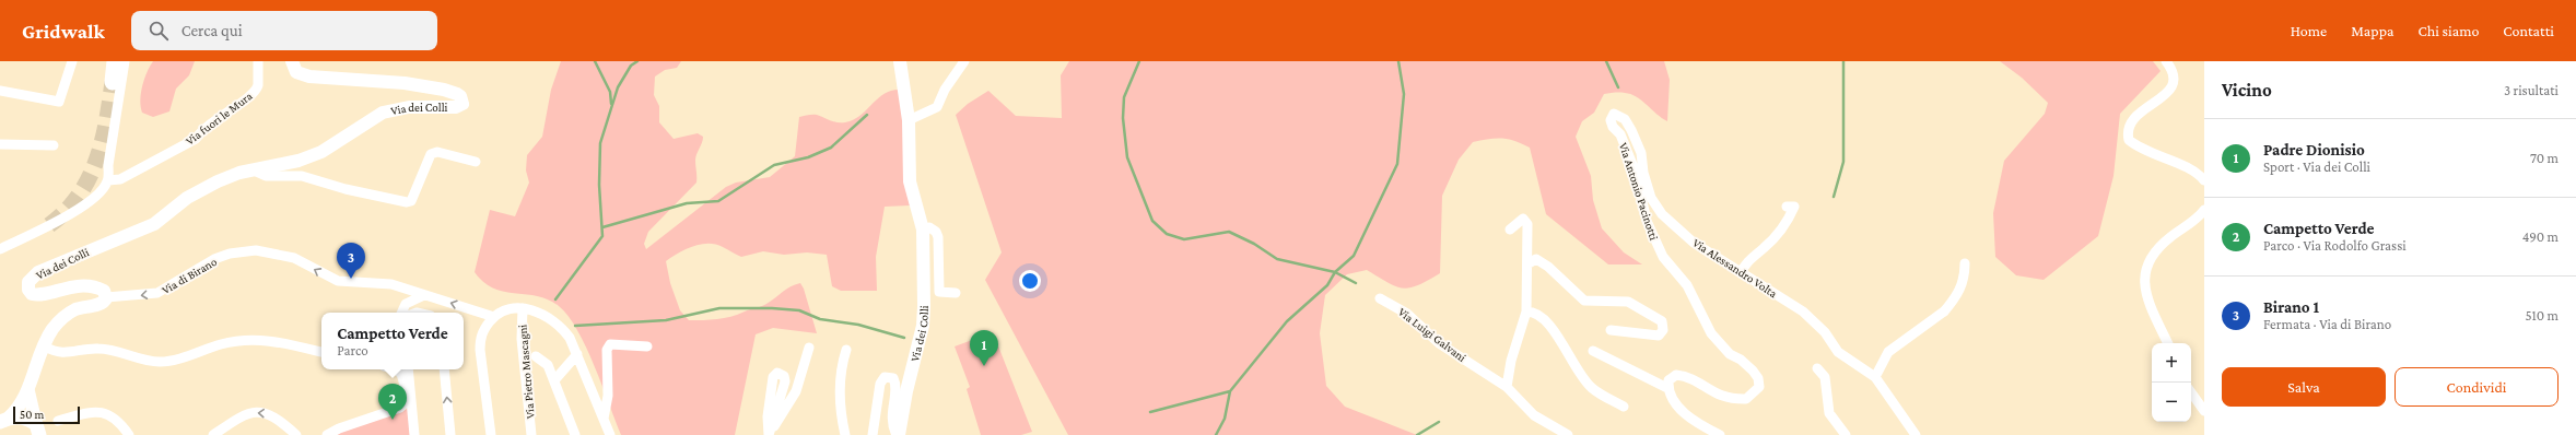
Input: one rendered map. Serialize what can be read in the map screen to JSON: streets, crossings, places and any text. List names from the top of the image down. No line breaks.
{"streets":{"street":["Via dei Colli","Via fuori le Mura","Via Antonio Pacinotti","Via Alessandro Volta","Via di Birano","Via Luigi Galvani","Via Pietro Mascagni"]},"crossings":[["Via dei Colli","Via di Birano"],["Via Antonio Pacinotti","Via Alessandro Volta"]],"scale_bar":"50 m","page":{"header":"Gridwalk","search":"Cerca qui","nav":["Home","Mappa","Chi siamo","Contatti"],"heading":["Vicino","3 risultati"],"list":[{"mark":"1","name":"Padre Dionisio","note":"Sport · Via dei Colli","value":"70 m"},{"mark":"2","name":"Campetto Verde","note":"Parco · Via Rodolfo Grassi","value":"490 m"},{"mark":"3","name":"Birano 1","note":"Fermata · Via di Birano","value":"510 m"}],"pins":["3","1","2"],"popup":["Campetto Verde","Parco"],"map_buttons":["+","−"],"buttons":["Salva","Condividi"],"scale":"50 m"}}
